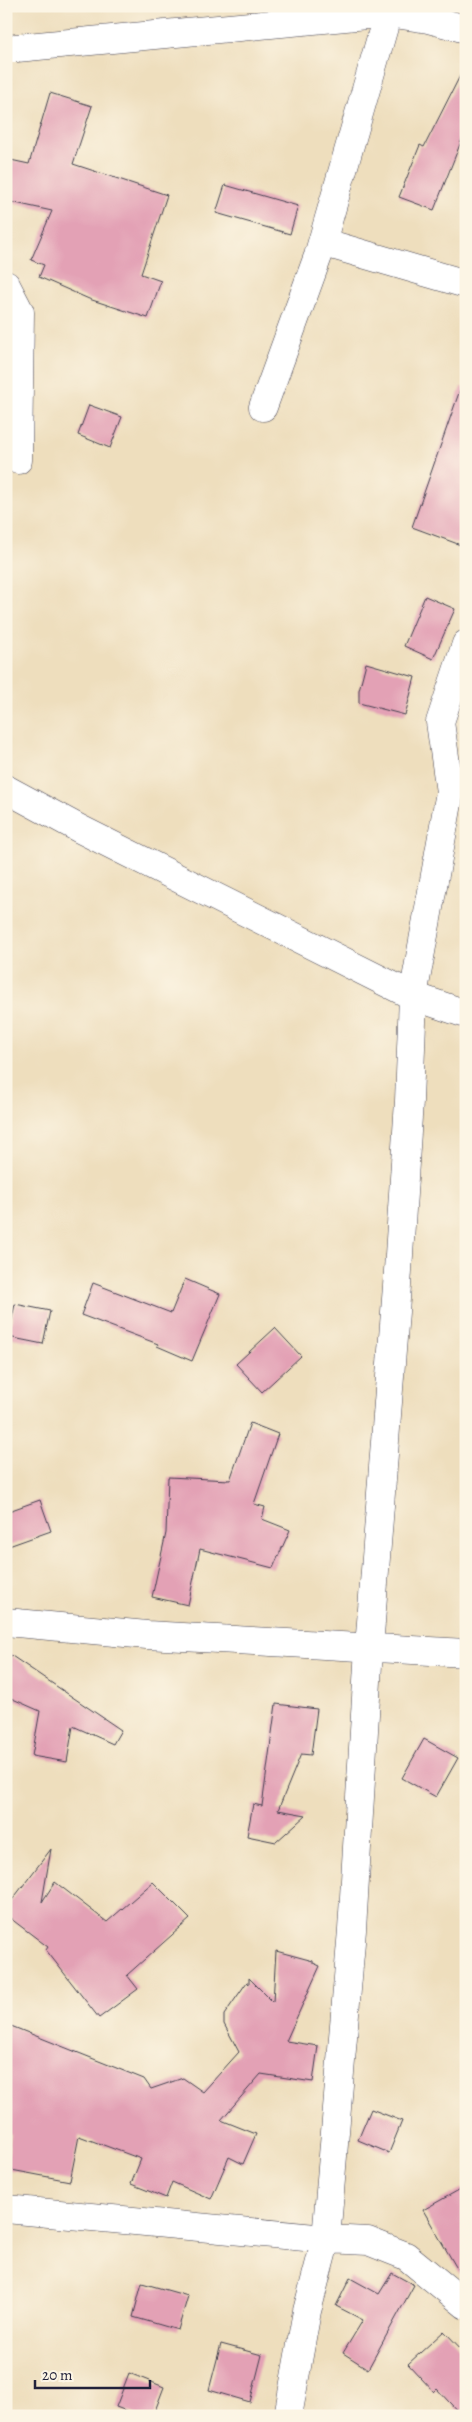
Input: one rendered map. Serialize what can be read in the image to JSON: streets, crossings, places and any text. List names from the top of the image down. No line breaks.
{"scale_bar":"20 m"}
